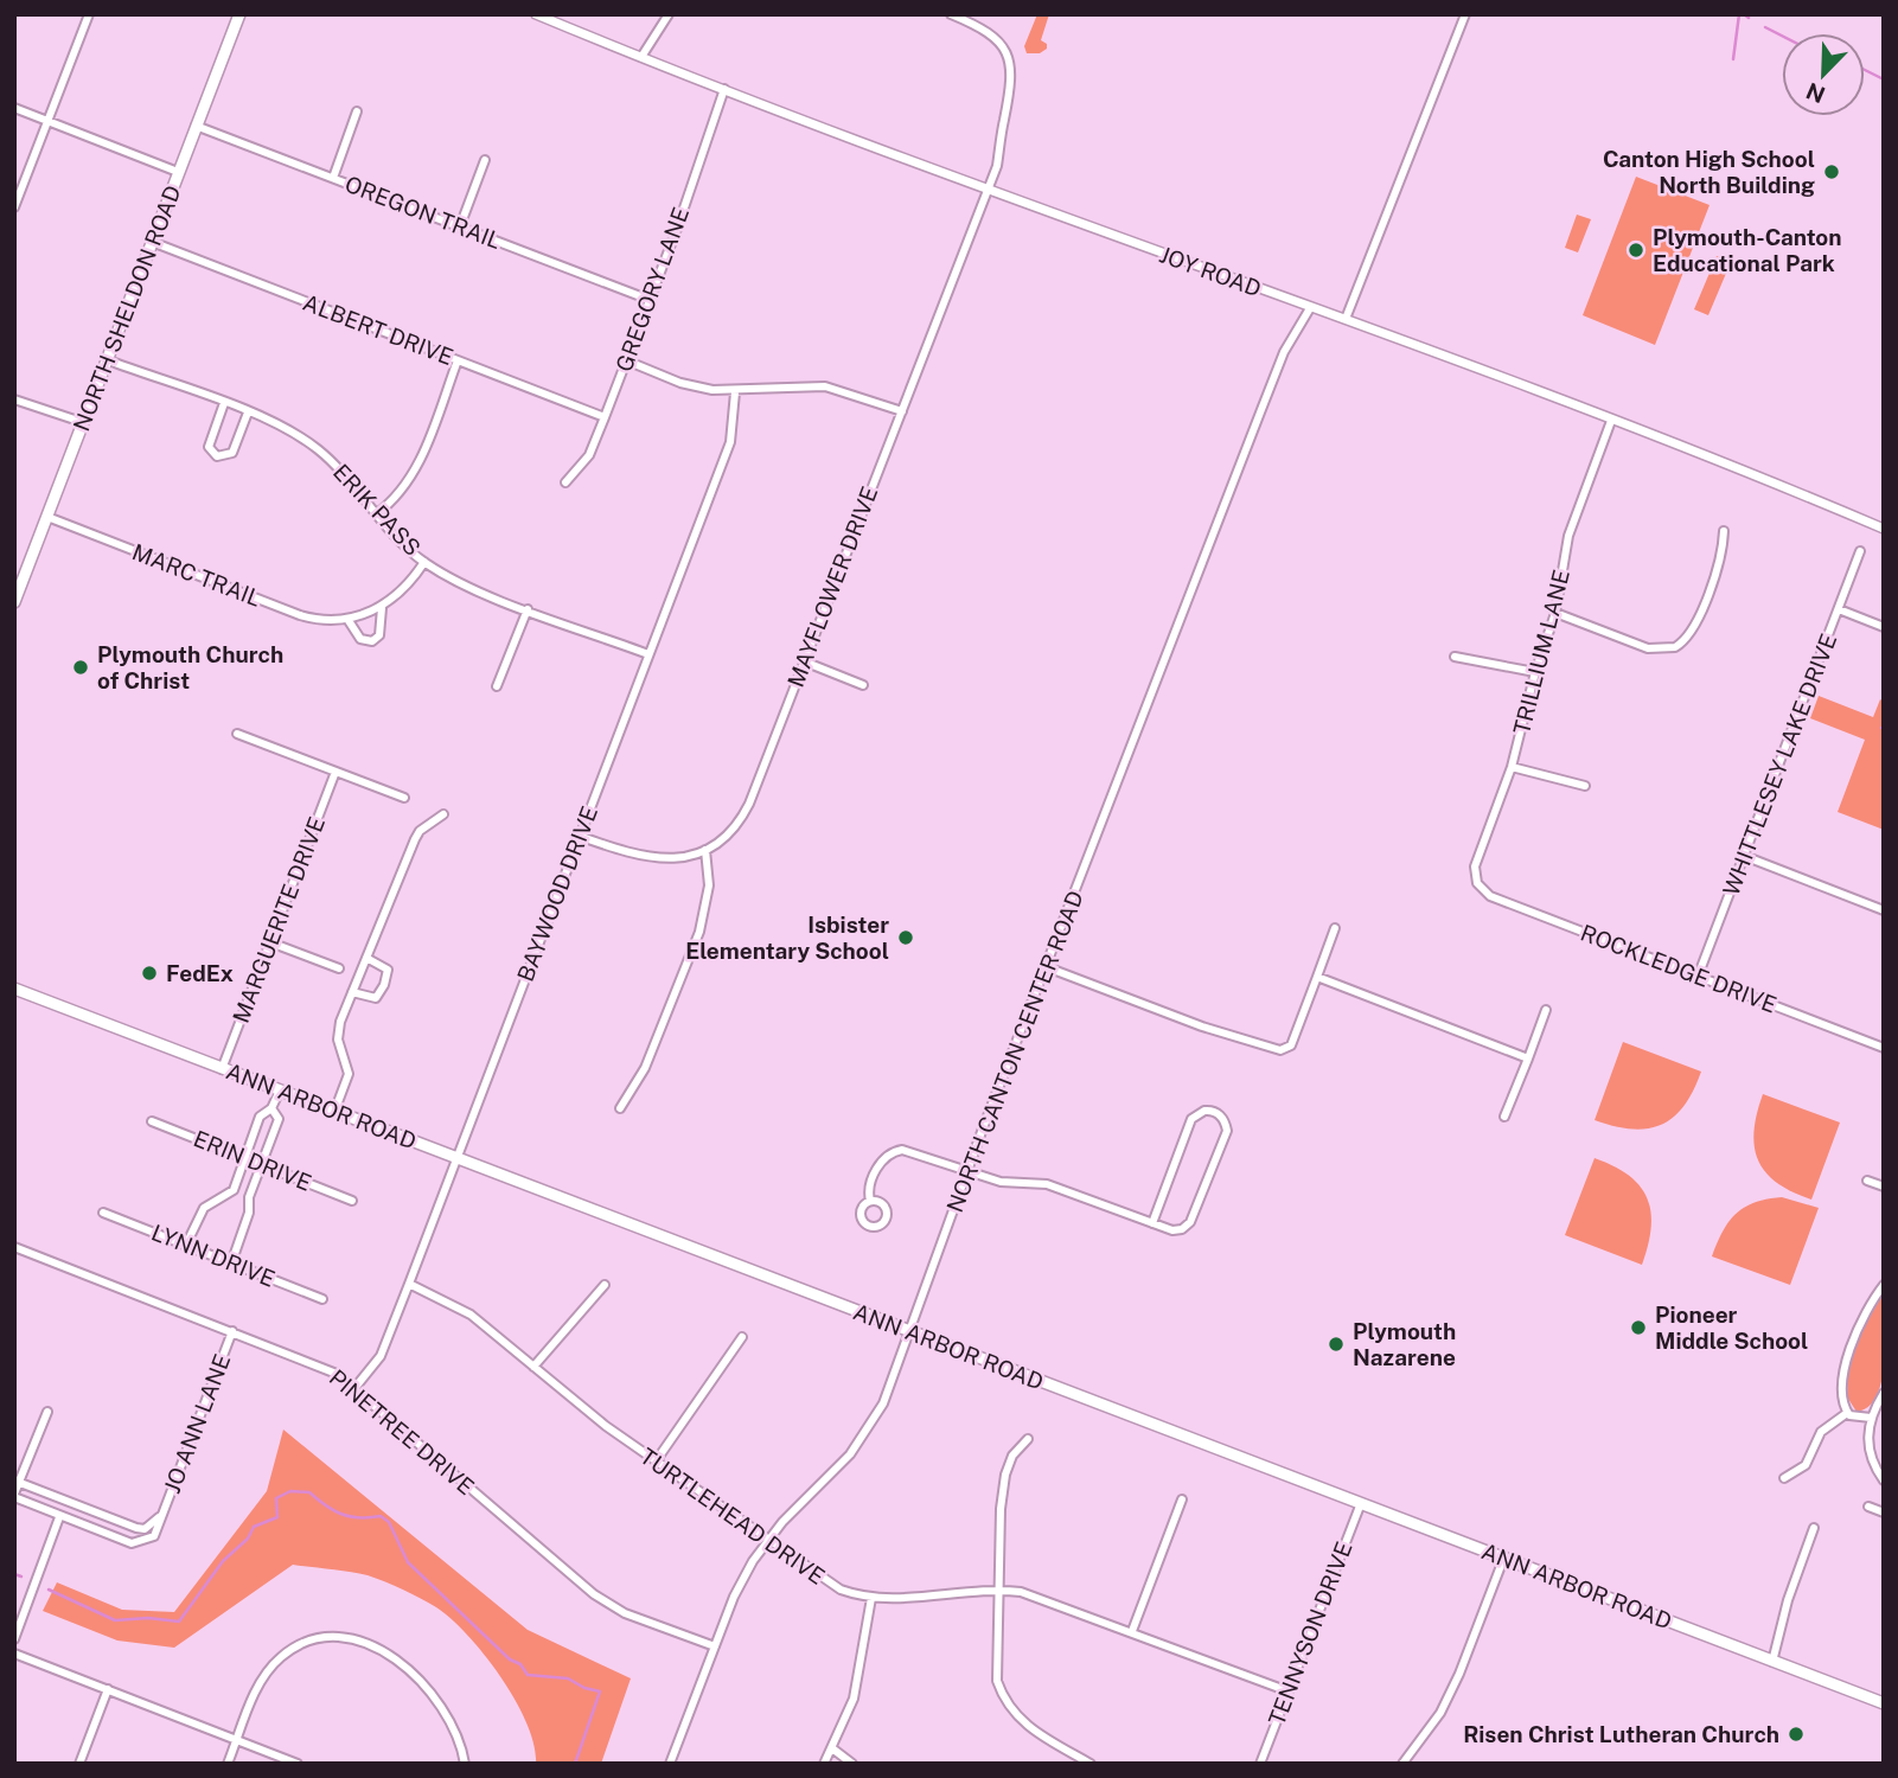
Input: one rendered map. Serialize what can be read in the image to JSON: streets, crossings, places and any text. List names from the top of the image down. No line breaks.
{"streets":{"main road":["NORTH SHELDON ROAD","ANN ARBOR ROAD"],"street":["OREGON TRAIL","JOY ROAD","GREGORY LANE","ALBERT DRIVE","ERIK PASS","MARC TRAIL","MAYFLOWER DRIVE","TRILLIUM LANE","WHITTLESEY LAKE DRIVE","BAYWOOD DRIVE","MARGUERITE DRIVE","ROCKLEDGE DRIVE","NORTH CANTON CENTER ROAD","ERIN DRIVE","LYNN DRIVE","JO ANN LANE","PINETREE DRIVE","TURTLEHEAD DRIVE","TENNYSON DRIVE"]},"crossings":[["OREGON TRAIL","GREGORY LANE"],["OREGON TRAIL","NORTH SHELDON ROAD"],["JOY ROAD","GREGORY LANE"],["JOY ROAD","MAYFLOWER DRIVE"],["JOY ROAD","TRILLIUM LANE"],["JOY ROAD","NORTH CANTON CENTER ROAD"],["GREGORY LANE","ALBERT DRIVE"],["NORTH SHELDON ROAD","ALBERT DRIVE"],["NORTH SHELDON ROAD","ERIK PASS"],["NORTH SHELDON ROAD","MARC TRAIL"],["ERIK PASS","MARC TRAIL"],["ERIK PASS","BAYWOOD DRIVE"],["MAYFLOWER DRIVE","BAYWOOD DRIVE"],["TRILLIUM LANE","ROCKLEDGE DRIVE"],["WHITTLESEY LAKE DRIVE","ROCKLEDGE DRIVE"],["BAYWOOD DRIVE","ANN ARBOR ROAD"],["BAYWOOD DRIVE","PINETREE DRIVE"],["BAYWOOD DRIVE","TURTLEHEAD DRIVE"],["MARGUERITE DRIVE","ANN ARBOR ROAD"],["NORTH CANTON CENTER ROAD","ANN ARBOR ROAD"],["NORTH CANTON CENTER ROAD","PINETREE DRIVE"],["NORTH CANTON CENTER ROAD","TURTLEHEAD DRIVE"],["ANN ARBOR ROAD","TENNYSON DRIVE"],["JO ANN LANE","PINETREE DRIVE"],["TURTLEHEAD DRIVE","TENNYSON DRIVE"]],"places":["Canton High School North Building","Plymouth-Canton Educational Park","Plymouth Church of Christ","Isbister Elementary School","FedEx","Pioneer Middle School","Plymouth Nazarene","Risen Christ Lutheran Church"],"north":"bottom left"}
